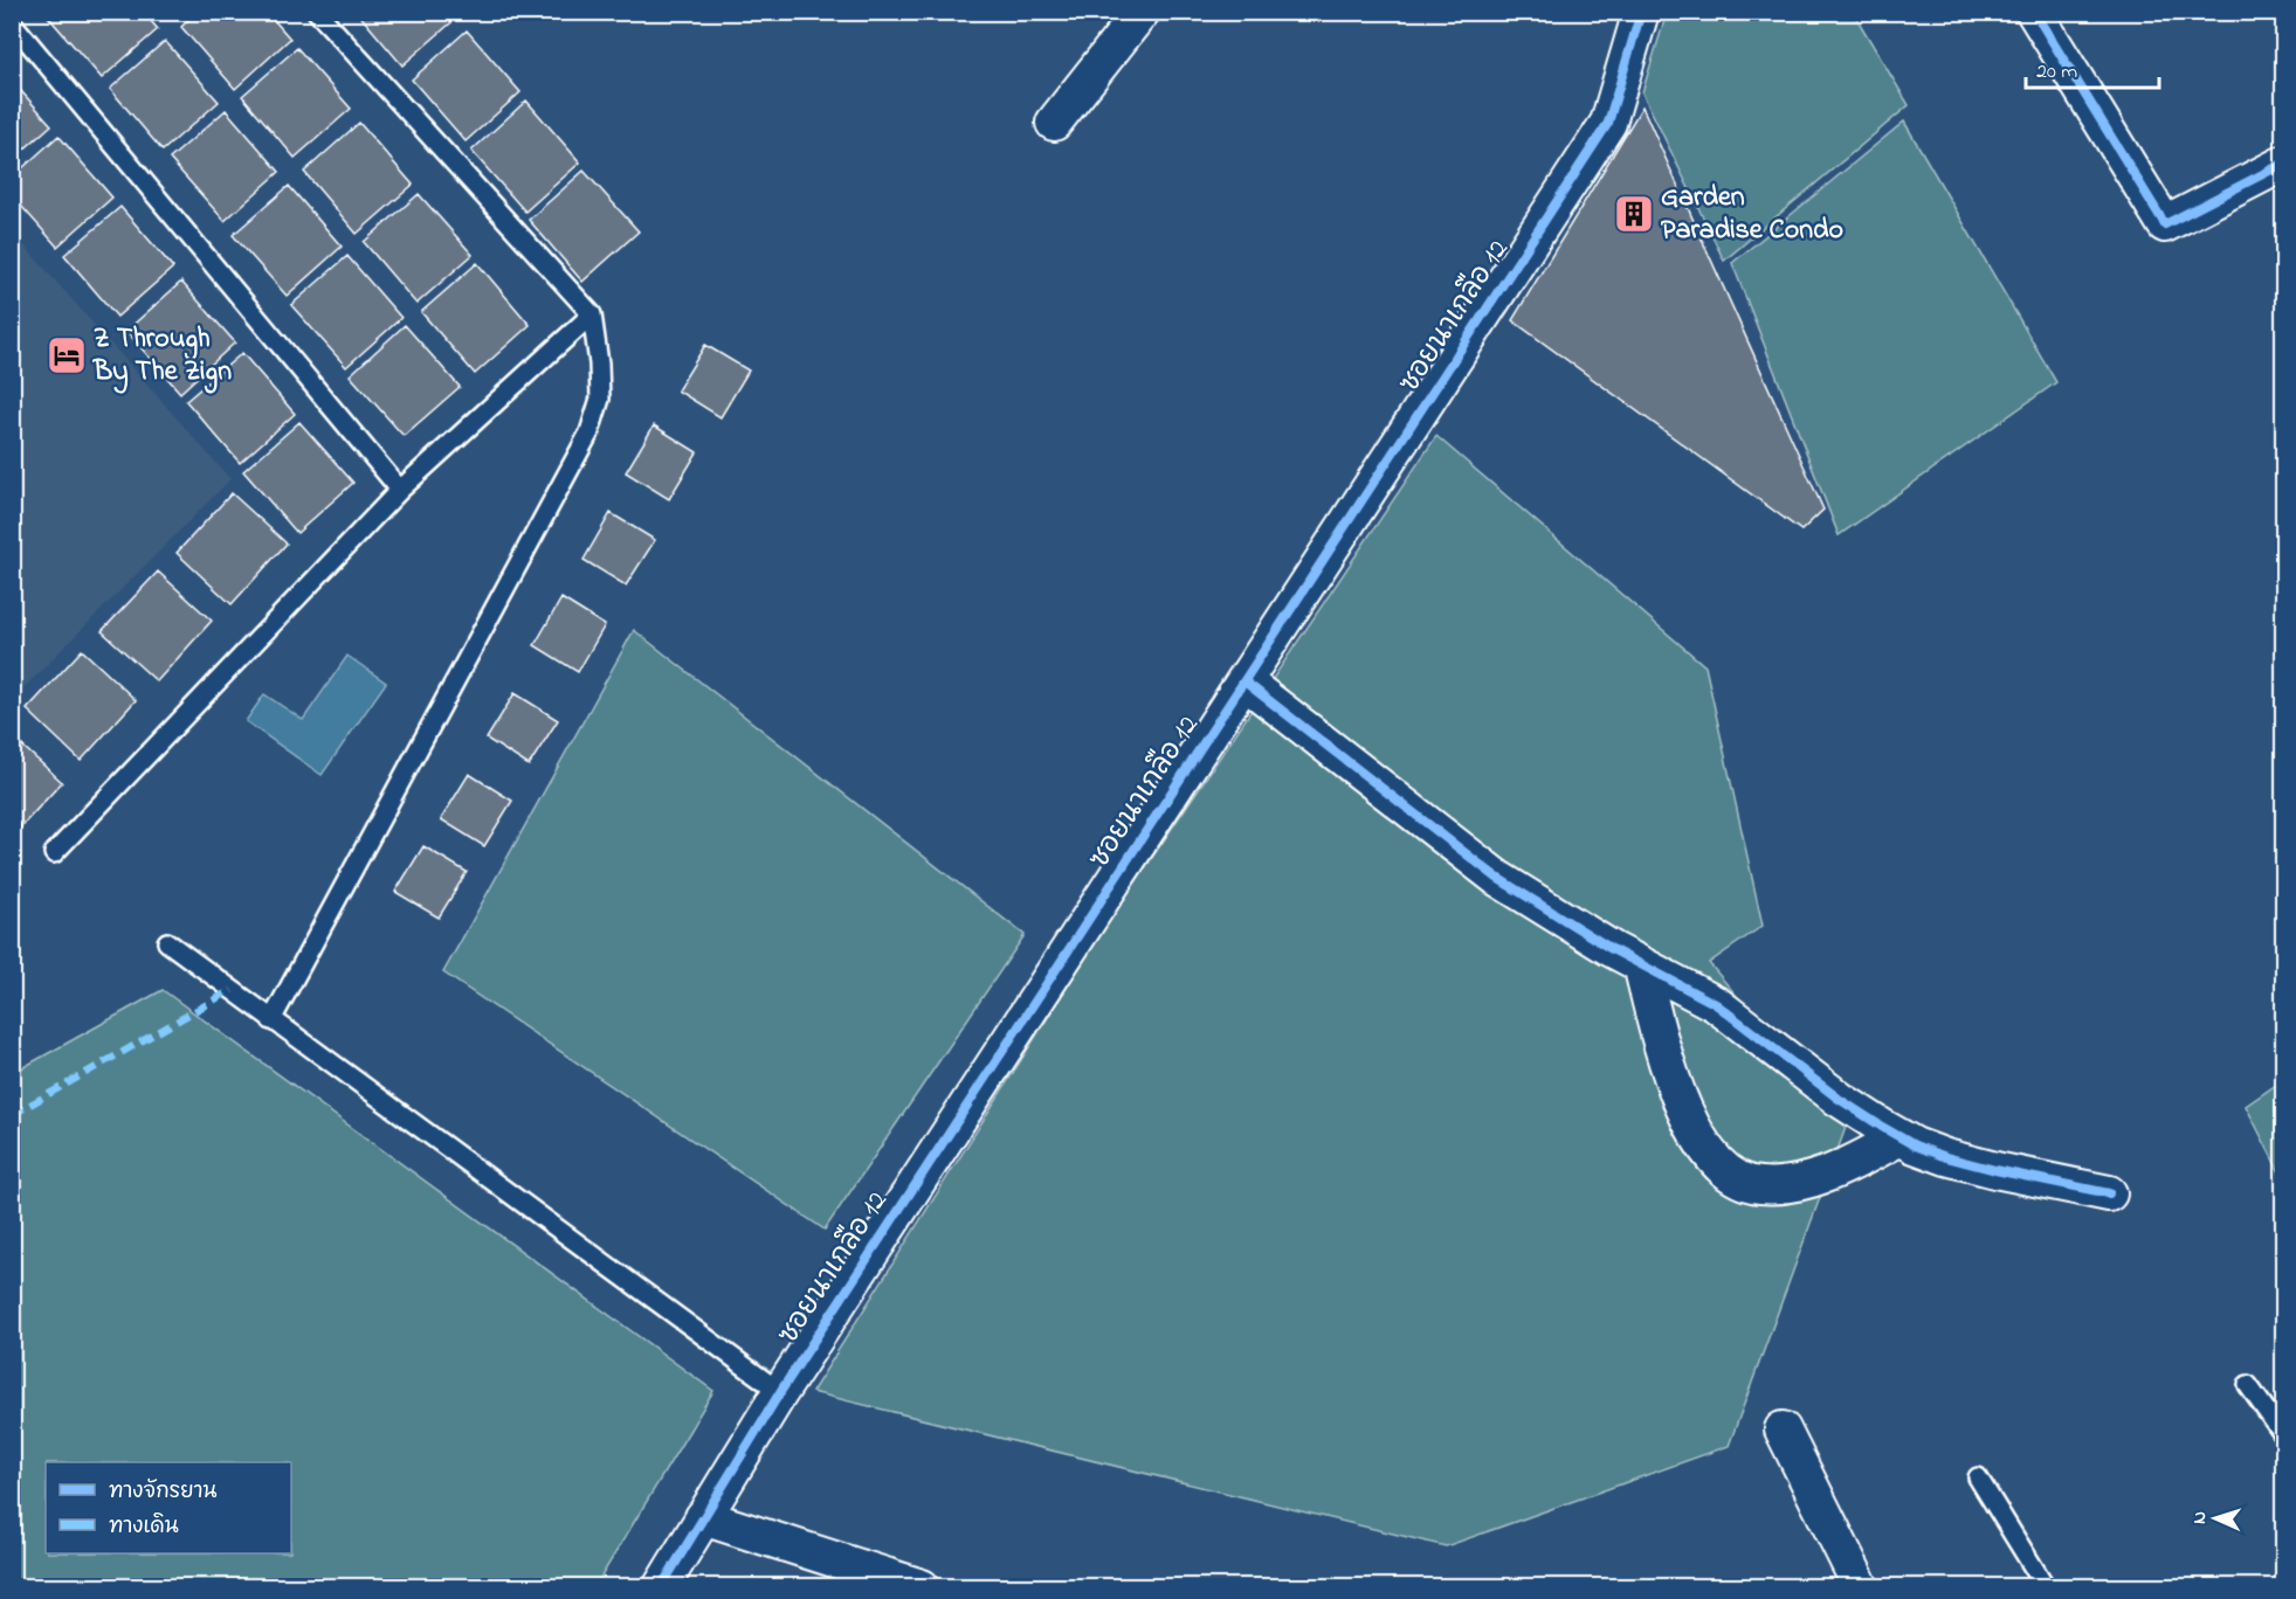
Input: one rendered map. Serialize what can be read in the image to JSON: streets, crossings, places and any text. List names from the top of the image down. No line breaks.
{"streets":{"street":["ซอยนาเกลือ 12"]},"places":{"building":["Garden Paradise Condo"],"hotel":["Z Through By The Zign"]},"legend":["ทางจักรยาน","ทางเดิน"],"scale_bar":"20 m","north":"left"}
